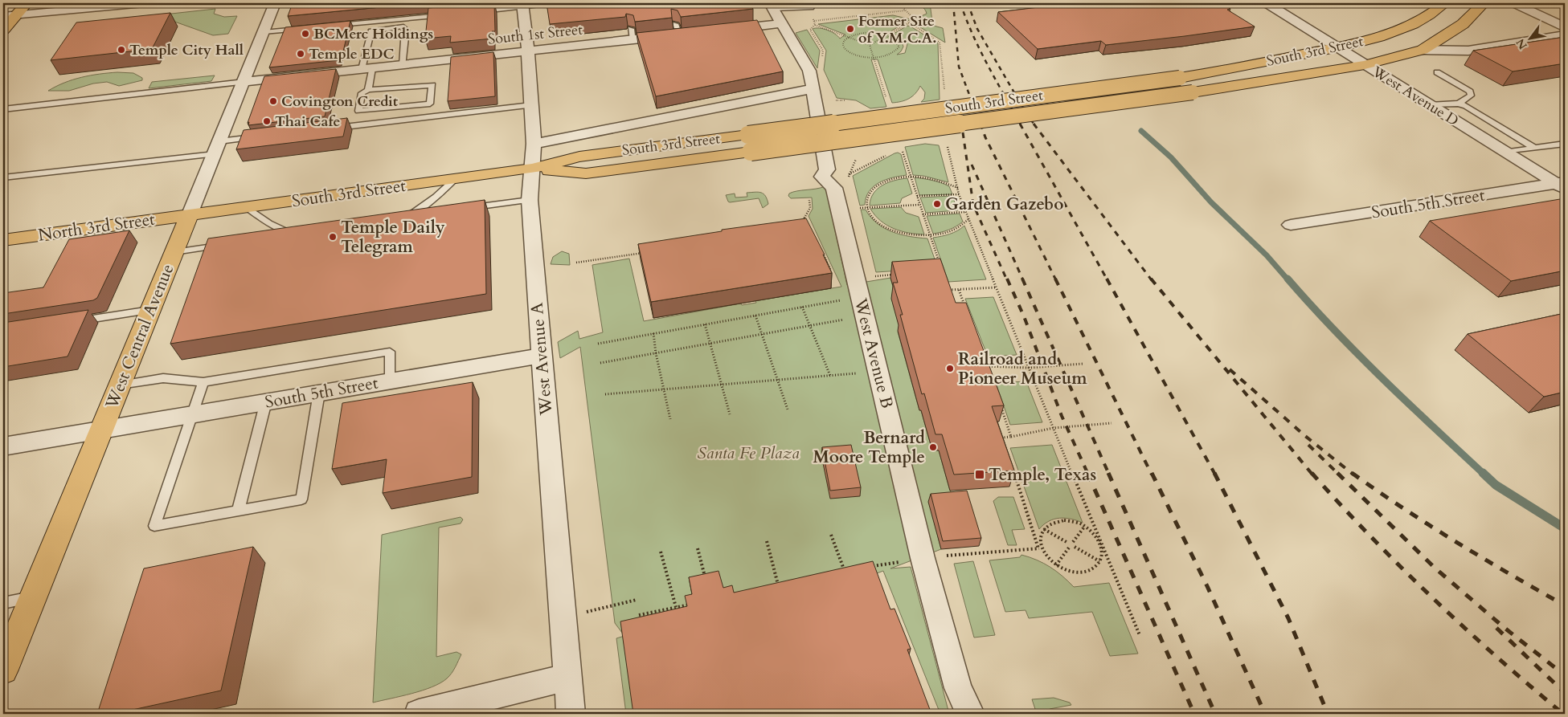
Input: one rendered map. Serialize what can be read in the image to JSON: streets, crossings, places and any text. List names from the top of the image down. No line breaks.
{"streets":{"main road":["South 3rd Street","North 3rd Street","West Central Avenue"],"street":["South 1st Street","West Avenue D","South 5th Street","West Avenue B","West Avenue A"]},"crossings":[["South 1st Street","West Central Avenue"],["South 1st Street","West Avenue A"],["South 3rd Street","West Avenue D"],["South 3rd Street","North 3rd Street"],["South 3rd Street","West Central Avenue"],["South 3rd Street","West Avenue A"],["West Avenue D","South 5th Street"],["South 5th Street","West Central Avenue"],["South 5th Street","West Avenue A"],["North 3rd Street","West Central Avenue"]],"parks":["Santa Fe Plaza"],"places":{"other":["Former Site of Y.M.C.A.","BCMerc Holdings","Temple City Hall","Temple EDC","Covington Credit","Thai Cafe","Garden Gazebo","Temple Daily Telegram","Railroad and Pioneer Museum","Bernard Moore Temple"],"transit":["Temple, Texas"]},"north":"bottom left"}
